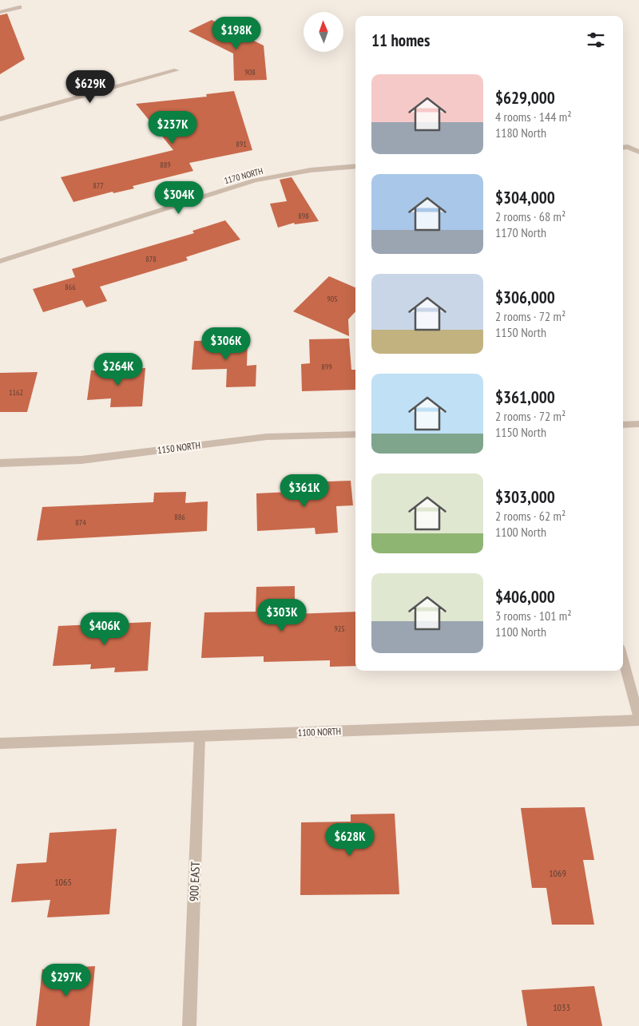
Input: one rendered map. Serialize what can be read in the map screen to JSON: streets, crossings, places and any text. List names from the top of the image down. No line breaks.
{"streets":{"street":["1170 NORTH","1150 NORTH","1100 NORTH","900 EAST"]},"crossings":[["1100 NORTH","900 EAST"]],"house_numbers":["908","891","889","877","898","878","866","905","899","1162","886","874","925","1069","1065","1033"],"north":"top","page":{"heading":"11 homes","price":["$198K","$629K","$237K","$304K","$306K","$264K","$361K","$303K","$406K","$628K","$297K"],"list":[{"name":"$629,000","note":"4 rooms · 144 m² · 1180 North"},{"name":"$304,000","note":"2 rooms · 68 m² · 1170 North"},{"name":"$306,000","note":"2 rooms · 72 m² · 1150 North"},{"name":"$361,000","note":"2 rooms · 72 m² · 1150 North"},{"name":"$303,000","note":"2 rooms · 62 m² · 1100 North"},{"name":"$406,000","note":"3 rooms · 101 m² · 1100 North"}]}}
